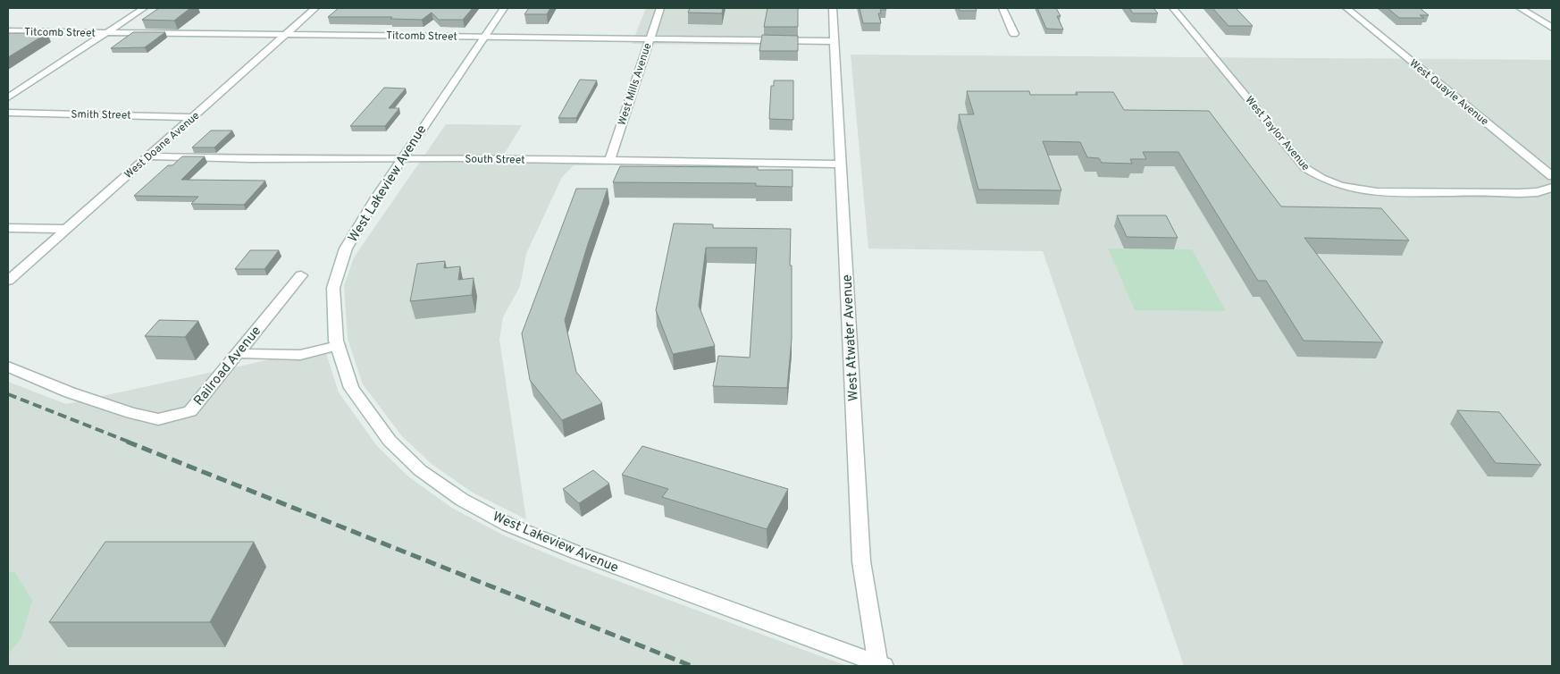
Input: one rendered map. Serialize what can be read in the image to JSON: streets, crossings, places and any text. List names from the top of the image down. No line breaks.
{"streets":{"street":["Titcomb Street","West Mills Avenue","West Quayle Avenue","Smith Street","West Taylor Avenue","West Doane Avenue","South Street","West Lakeview Avenue","West Atwater Avenue","Railroad Avenue"]},"crossings":[["Titcomb Street","West Mills Avenue"],["Titcomb Street","West Doane Avenue"],["Titcomb Street","West Lakeview Avenue"],["Titcomb Street","West Atwater Avenue"],["West Mills Avenue","South Street"],["Smith Street","West Doane Avenue"],["West Doane Avenue","South Street"],["South Street","West Lakeview Avenue"],["South Street","West Atwater Avenue"],["West Lakeview Avenue","West Atwater Avenue"]]}
